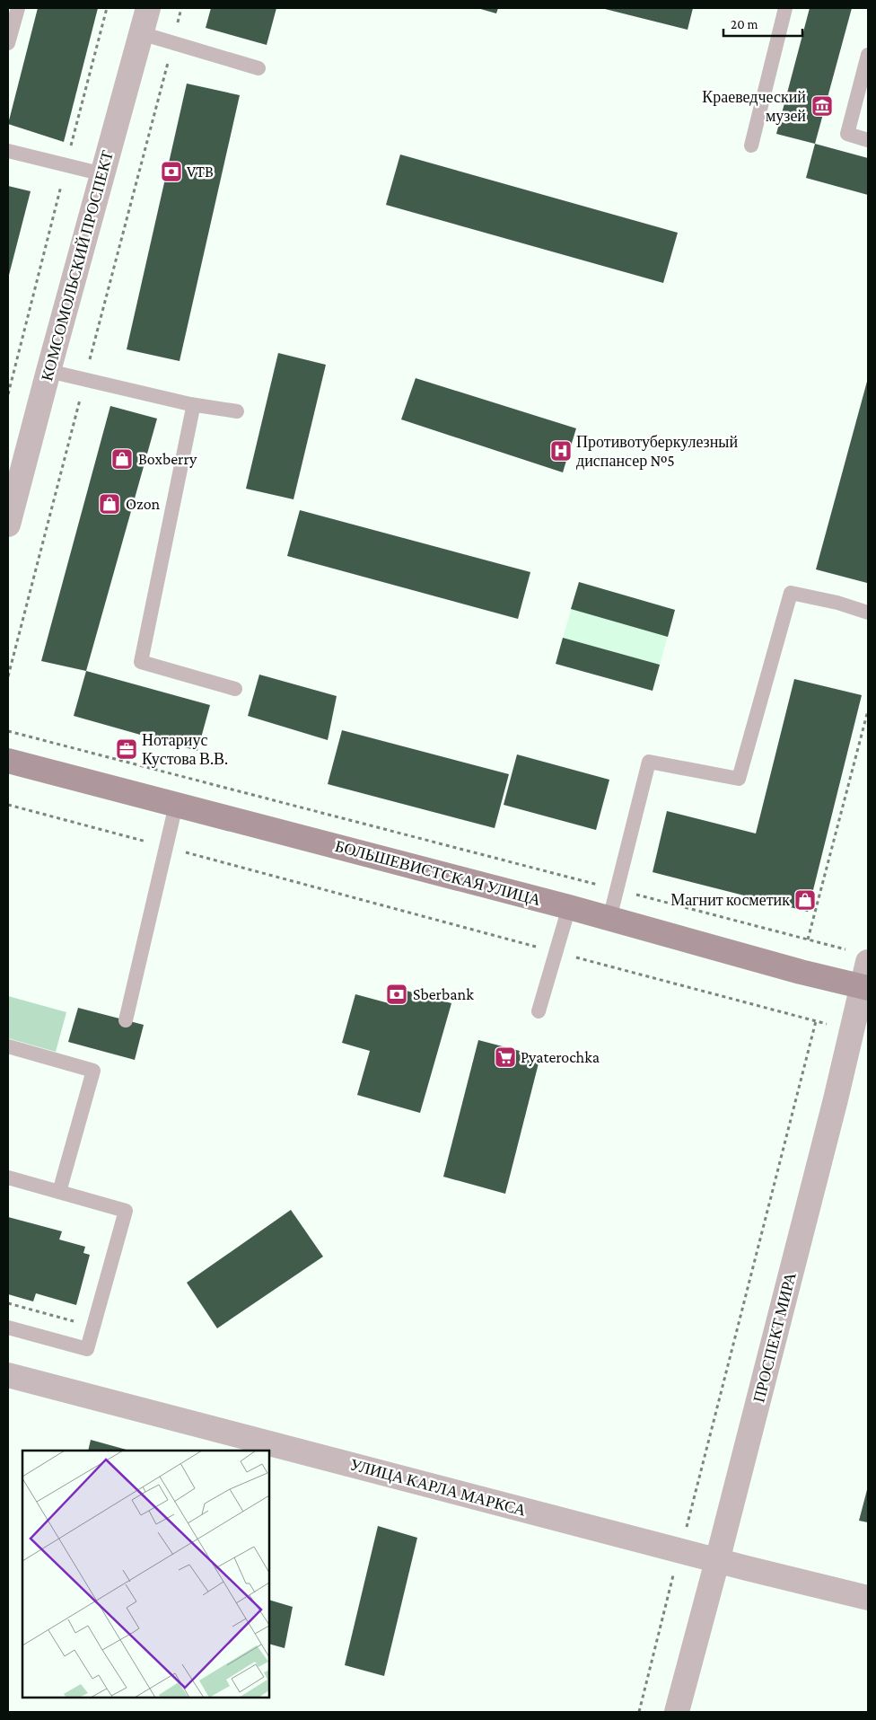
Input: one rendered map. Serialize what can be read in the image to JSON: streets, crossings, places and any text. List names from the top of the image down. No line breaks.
{"streets":{"street":["КОМСОМОЛЬСКИЙ ПРОСПЕКТ","БОЛЬШЕВИСТСКАЯ УЛИЦА","ПРОСПЕКТ МИРА","УЛИЦА КАРЛА МАРКСА"]},"crossings":[["БОЛЬШЕВИСТСКАЯ УЛИЦА","ПРОСПЕКТ МИРА"],["ПРОСПЕКТ МИРА","УЛИЦА КАРЛА МАРКСА"]],"places":{"museum":["Краеведческий музей"],"bank":["VTB","Sberbank"],"hospital":["Противотуберкулезный диспансер №5"],"shop":["Boxberry","Ozon","Магнит косметик"],"office":["Нотариус Кустова В.В."],"supermarket":["Pyaterochka"]},"scale_bar":"20 m"}
